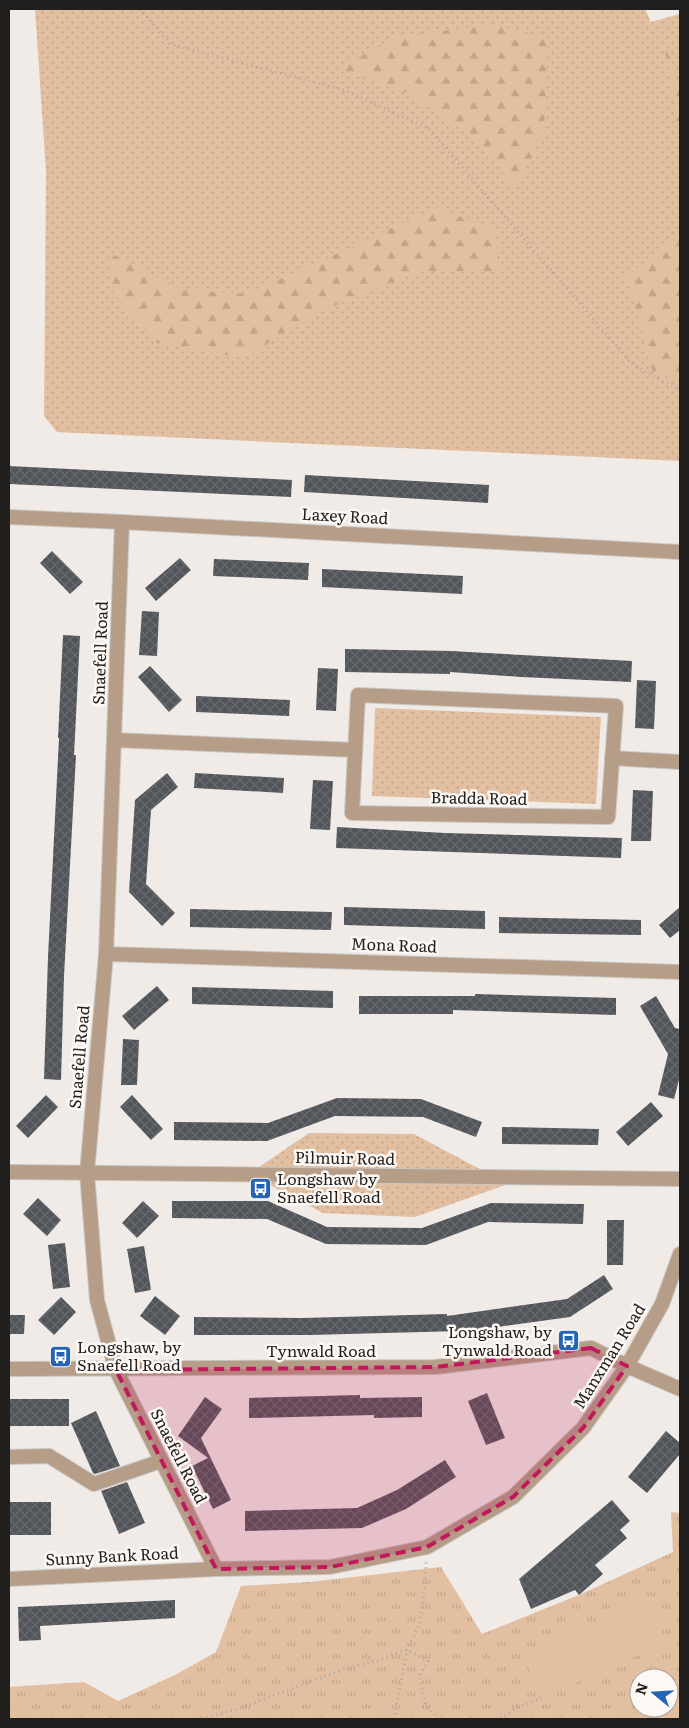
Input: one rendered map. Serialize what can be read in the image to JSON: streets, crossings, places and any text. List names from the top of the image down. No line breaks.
{"streets":{"street":["Laxey Road","Snaefell Road","Bradda Road","Mona Road","Pilmuir Road","Tynwald Road","Manxman Road","Sunny Bank Road"]},"crossings":[["Laxey Road","Snaefell Road"],["Snaefell Road","Mona Road"],["Snaefell Road","Pilmuir Road"],["Snaefell Road","Tynwald Road"],["Snaefell Road","Manxman Road"],["Snaefell Road","Sunny Bank Road"],["Tynwald Road","Manxman Road"],["Manxman Road","Sunny Bank Road"]],"places":{"bus stop":["Longshaw by Snaefell Road","Longshaw, by Tynwald Road","Longshaw, by Snaefell Road"]},"north":"left"}
